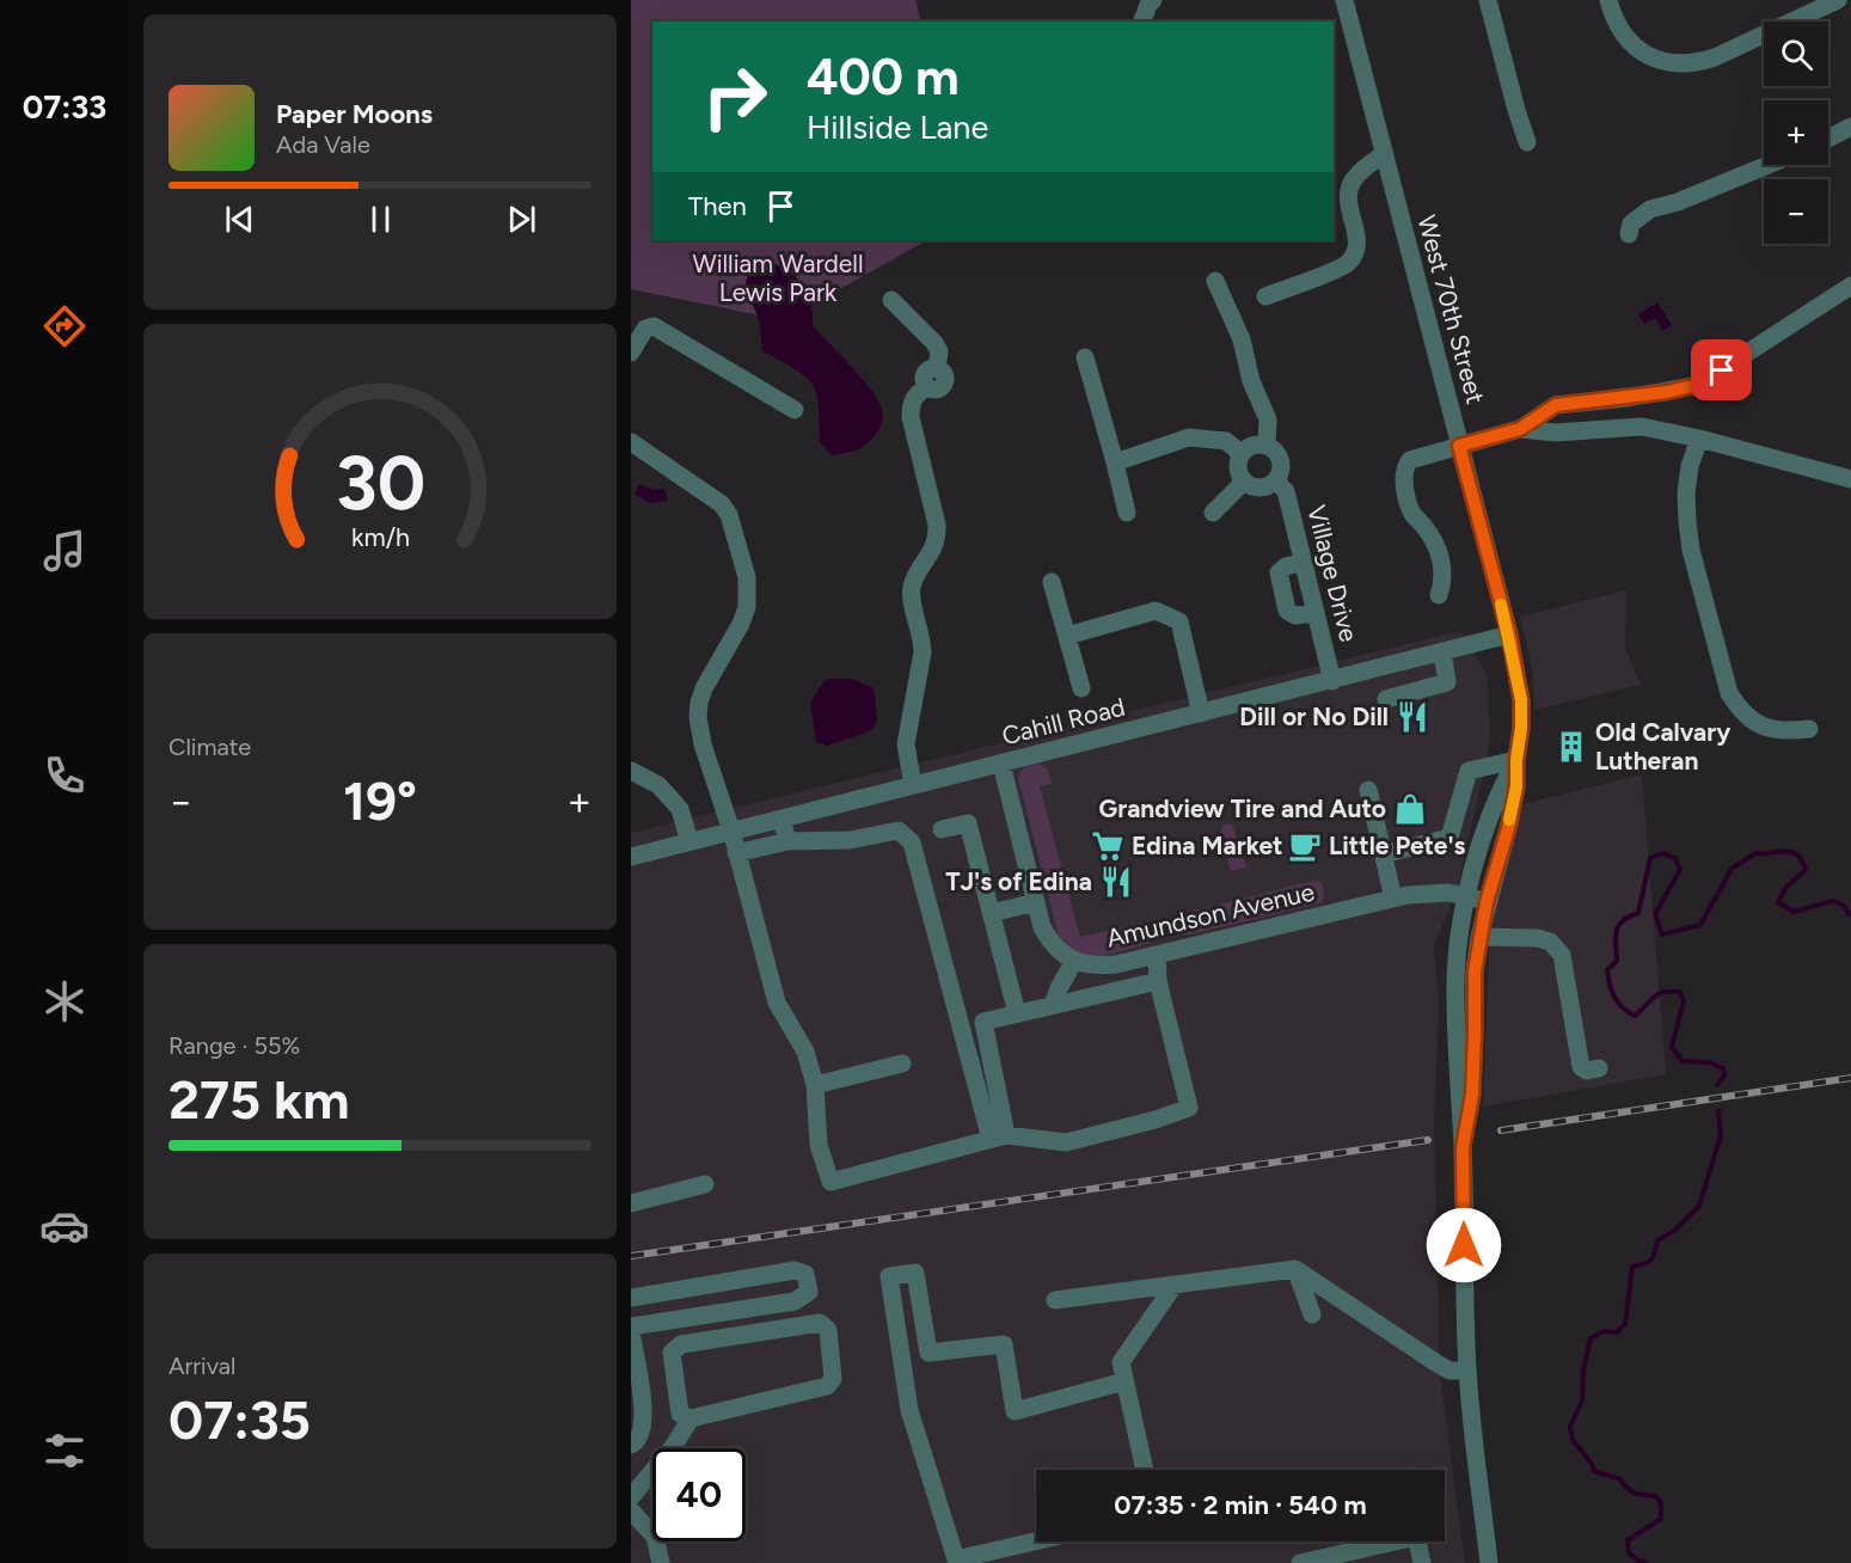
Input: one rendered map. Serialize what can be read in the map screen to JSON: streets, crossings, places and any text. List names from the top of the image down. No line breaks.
{"streets":{"street":["West 70th Street","Village Drive","Cahill Road","Amundson Avenue"]},"crossings":[["West 70th Street","Cahill Road"],["West 70th Street","Amundson Avenue"],["Village Drive","Cahill Road"],["Cahill Road","Amundson Avenue"]],"parks":["William Wardell Lewis Park"],"places":{"restaurant":["Dill or No Dill","TJ's of Edina"],"building":["Old Calvary Lutheran"],"shop":["Grandview Tire and Auto"],"supermarket":["Edina Market"],"cafe":["Little Pete's"]},"page":{"tabs":"07:33","map_buttons":["+","−"],"turn":["400 m","Hillside Lane"],"song":["Paper Moons","Ada Vale"],"then":"Then","tile":["Climate",["Range · 55%","275 km"],["Arrival","07:35"]],"heat":["−","19°","+"],"limit":"40","trip":"07:35 · 2 min · 540 m","gauge":["30","km/h"]}}
